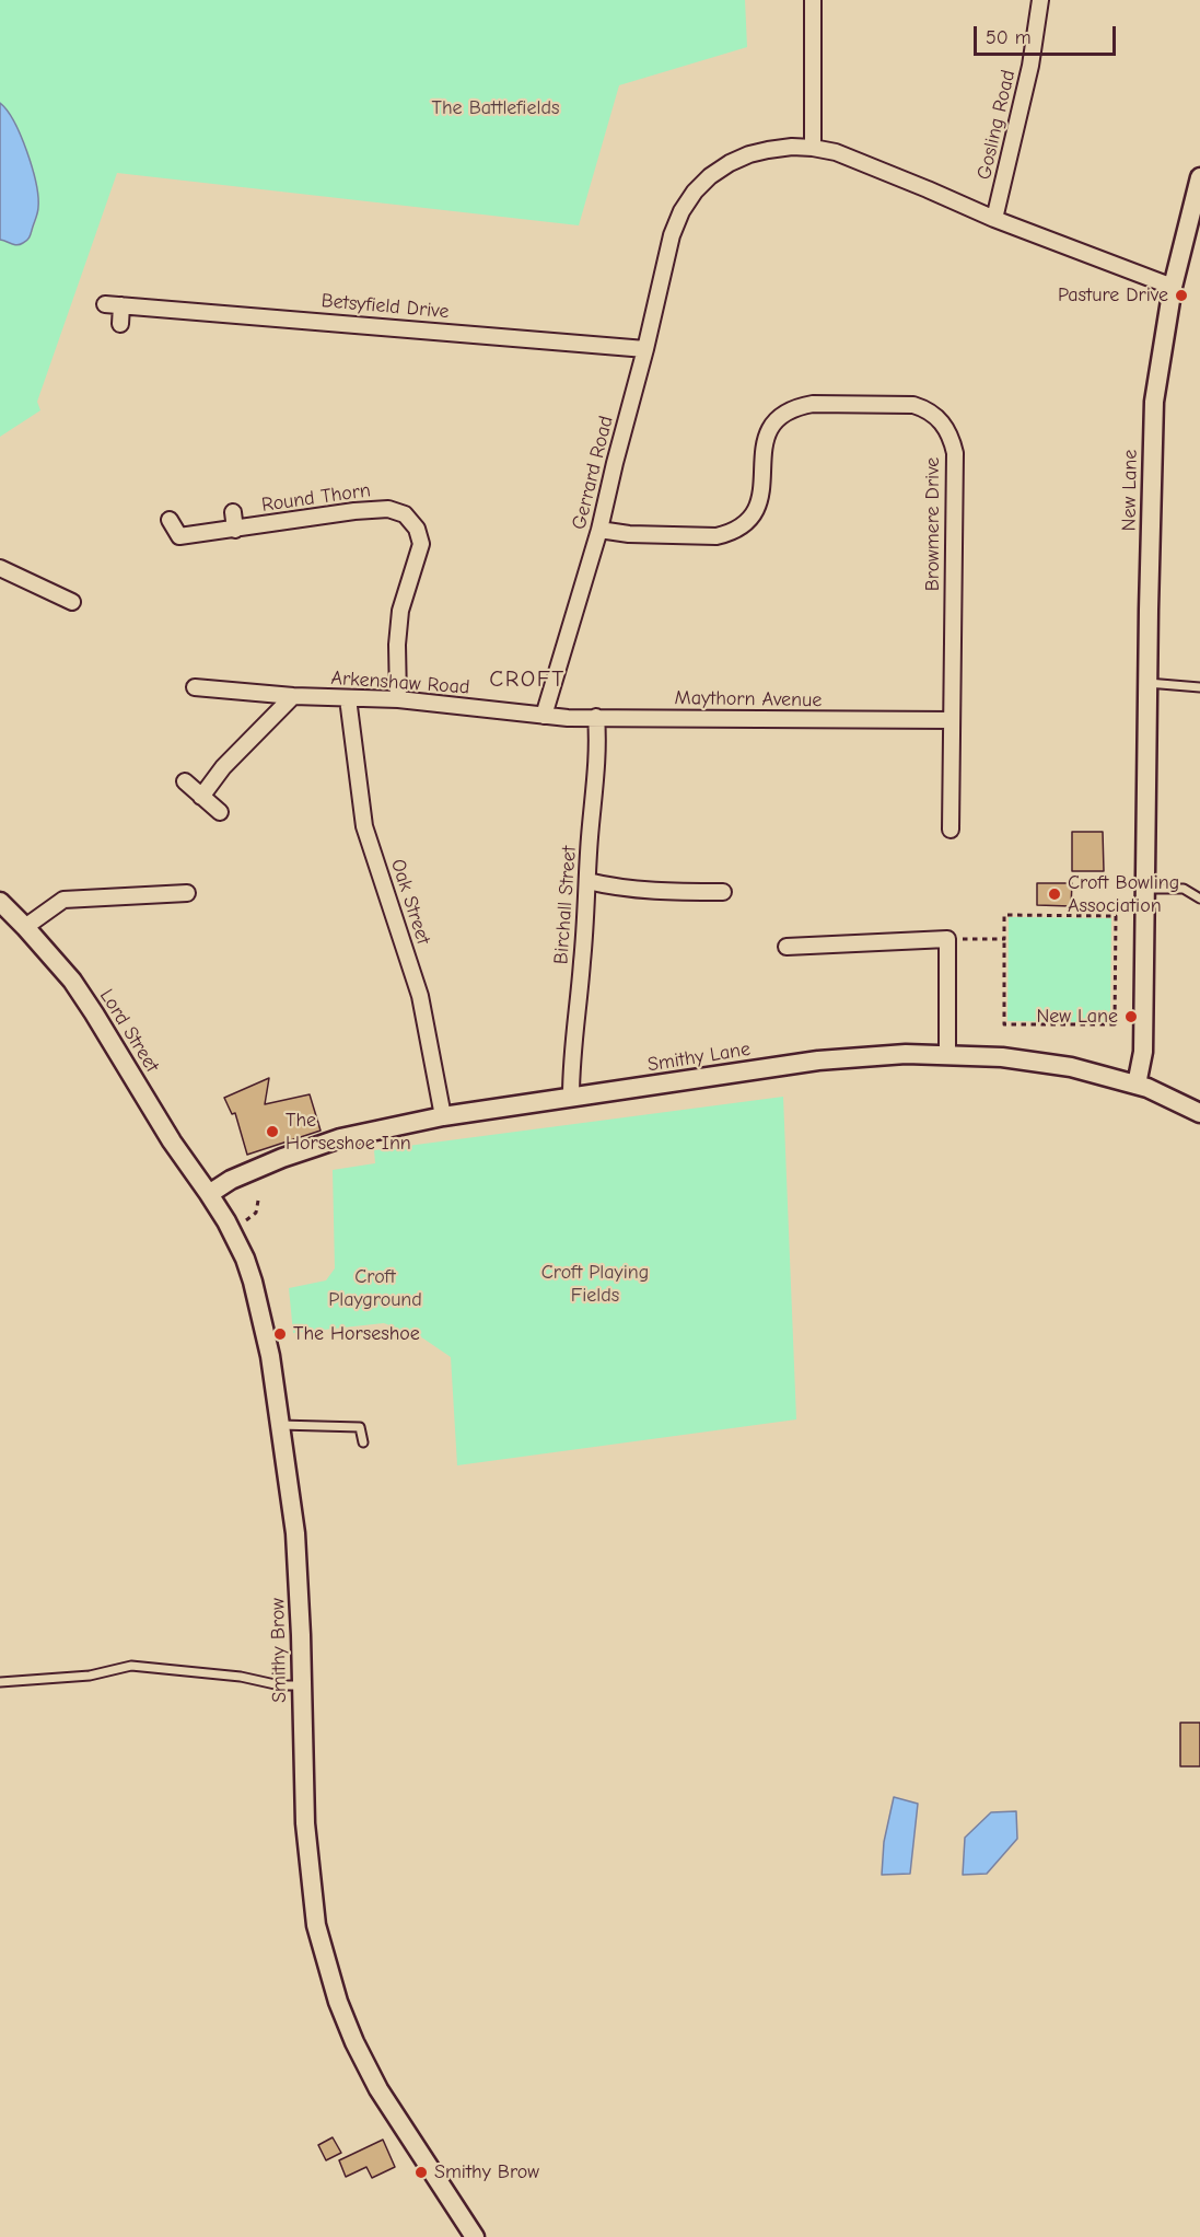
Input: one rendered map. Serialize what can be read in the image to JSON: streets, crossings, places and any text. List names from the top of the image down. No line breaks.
{"streets":{"street":["Gosling Road","Betsyfield Drive","Gerrard Road","New Lane","Round Thorn","Browmere Drive","Arkenshaw Road","Maythorn Avenue","Oak Street","Birchall Street","Lord Street","Smithy Lane","Smithy Brow"]},"crossings":[["Betsyfield Drive","Gerrard Road"],["Gerrard Road","Browmere Drive"],["Gerrard Road","Arkenshaw Road"],["Gerrard Road","Maythorn Avenue"],["New Lane","Smithy Lane"],["Round Thorn","Arkenshaw Road"],["Browmere Drive","Maythorn Avenue"],["Arkenshaw Road","Maythorn Avenue"],["Arkenshaw Road","Oak Street"],["Maythorn Avenue","Birchall Street"],["Oak Street","Smithy Lane"],["Birchall Street","Smithy Lane"],["Lord Street","Smithy Lane"],["Lord Street","Smithy Brow"],["Smithy Lane","Smithy Brow"]],"districts":["CROFT"],"parks":["The Battlefields","Croft Playing Fields","Croft Playground"],"places":["Pasture Drive","Croft Bowling Association","New Lane","The Horseshoe Inn","The Horseshoe","Smithy Brow"],"scale_bar":"50 m"}
